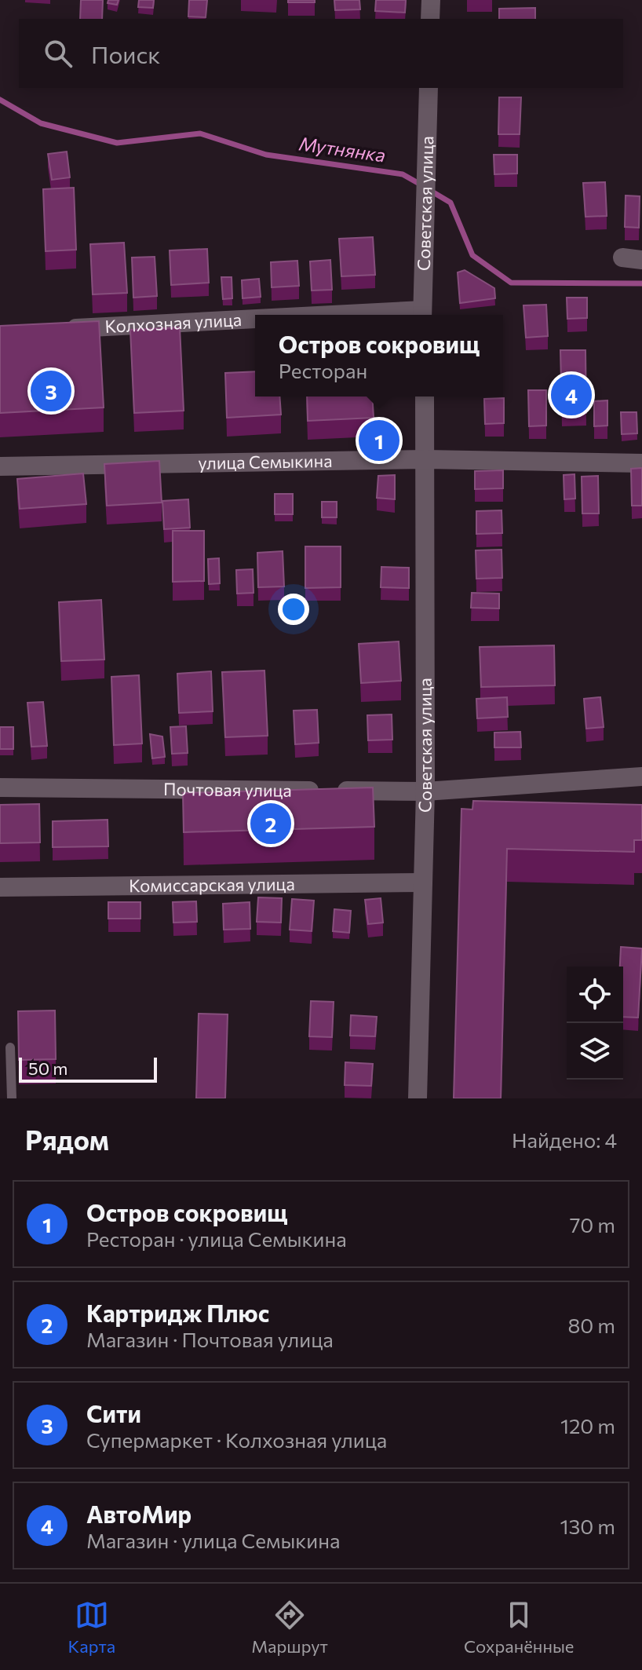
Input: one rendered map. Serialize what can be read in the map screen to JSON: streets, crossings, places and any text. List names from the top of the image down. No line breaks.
{"streets":{"street":["Советская улица","Колхозная улица","улица Семыкина","Почтовая улица","Комиссарская улица"]},"crossings":[["Советская улица","улица Семыкина"],["Советская улица","Почтовая улица"],["Советская улица","Комиссарская улица"]],"water":["Мутнянка"],"scale_bar":"50 m","page":{"search":"Поиск","popup":["Остров сокровищ","Ресторан"],"pins":["3","4","1","2"],"scale":"50 m","heading":["Рядом","Найдено: 4"],"list":[{"mark":"1","name":"Остров сокровищ","note":"Ресторан · улица Семыкина","value":"70 m"},{"mark":"2","name":"Картридж Плюс","note":"Магазин · Почтовая улица","value":"80 m"},{"mark":"3","name":"Сити","note":"Супермаркет · Колхозная улица","value":"120 m"},{"mark":"4","name":"АвтоМир","note":"Магазин · улица Семыкина","value":"130 m"}],"nav":["Карта","Маршрут","Сохранённые"]}}
